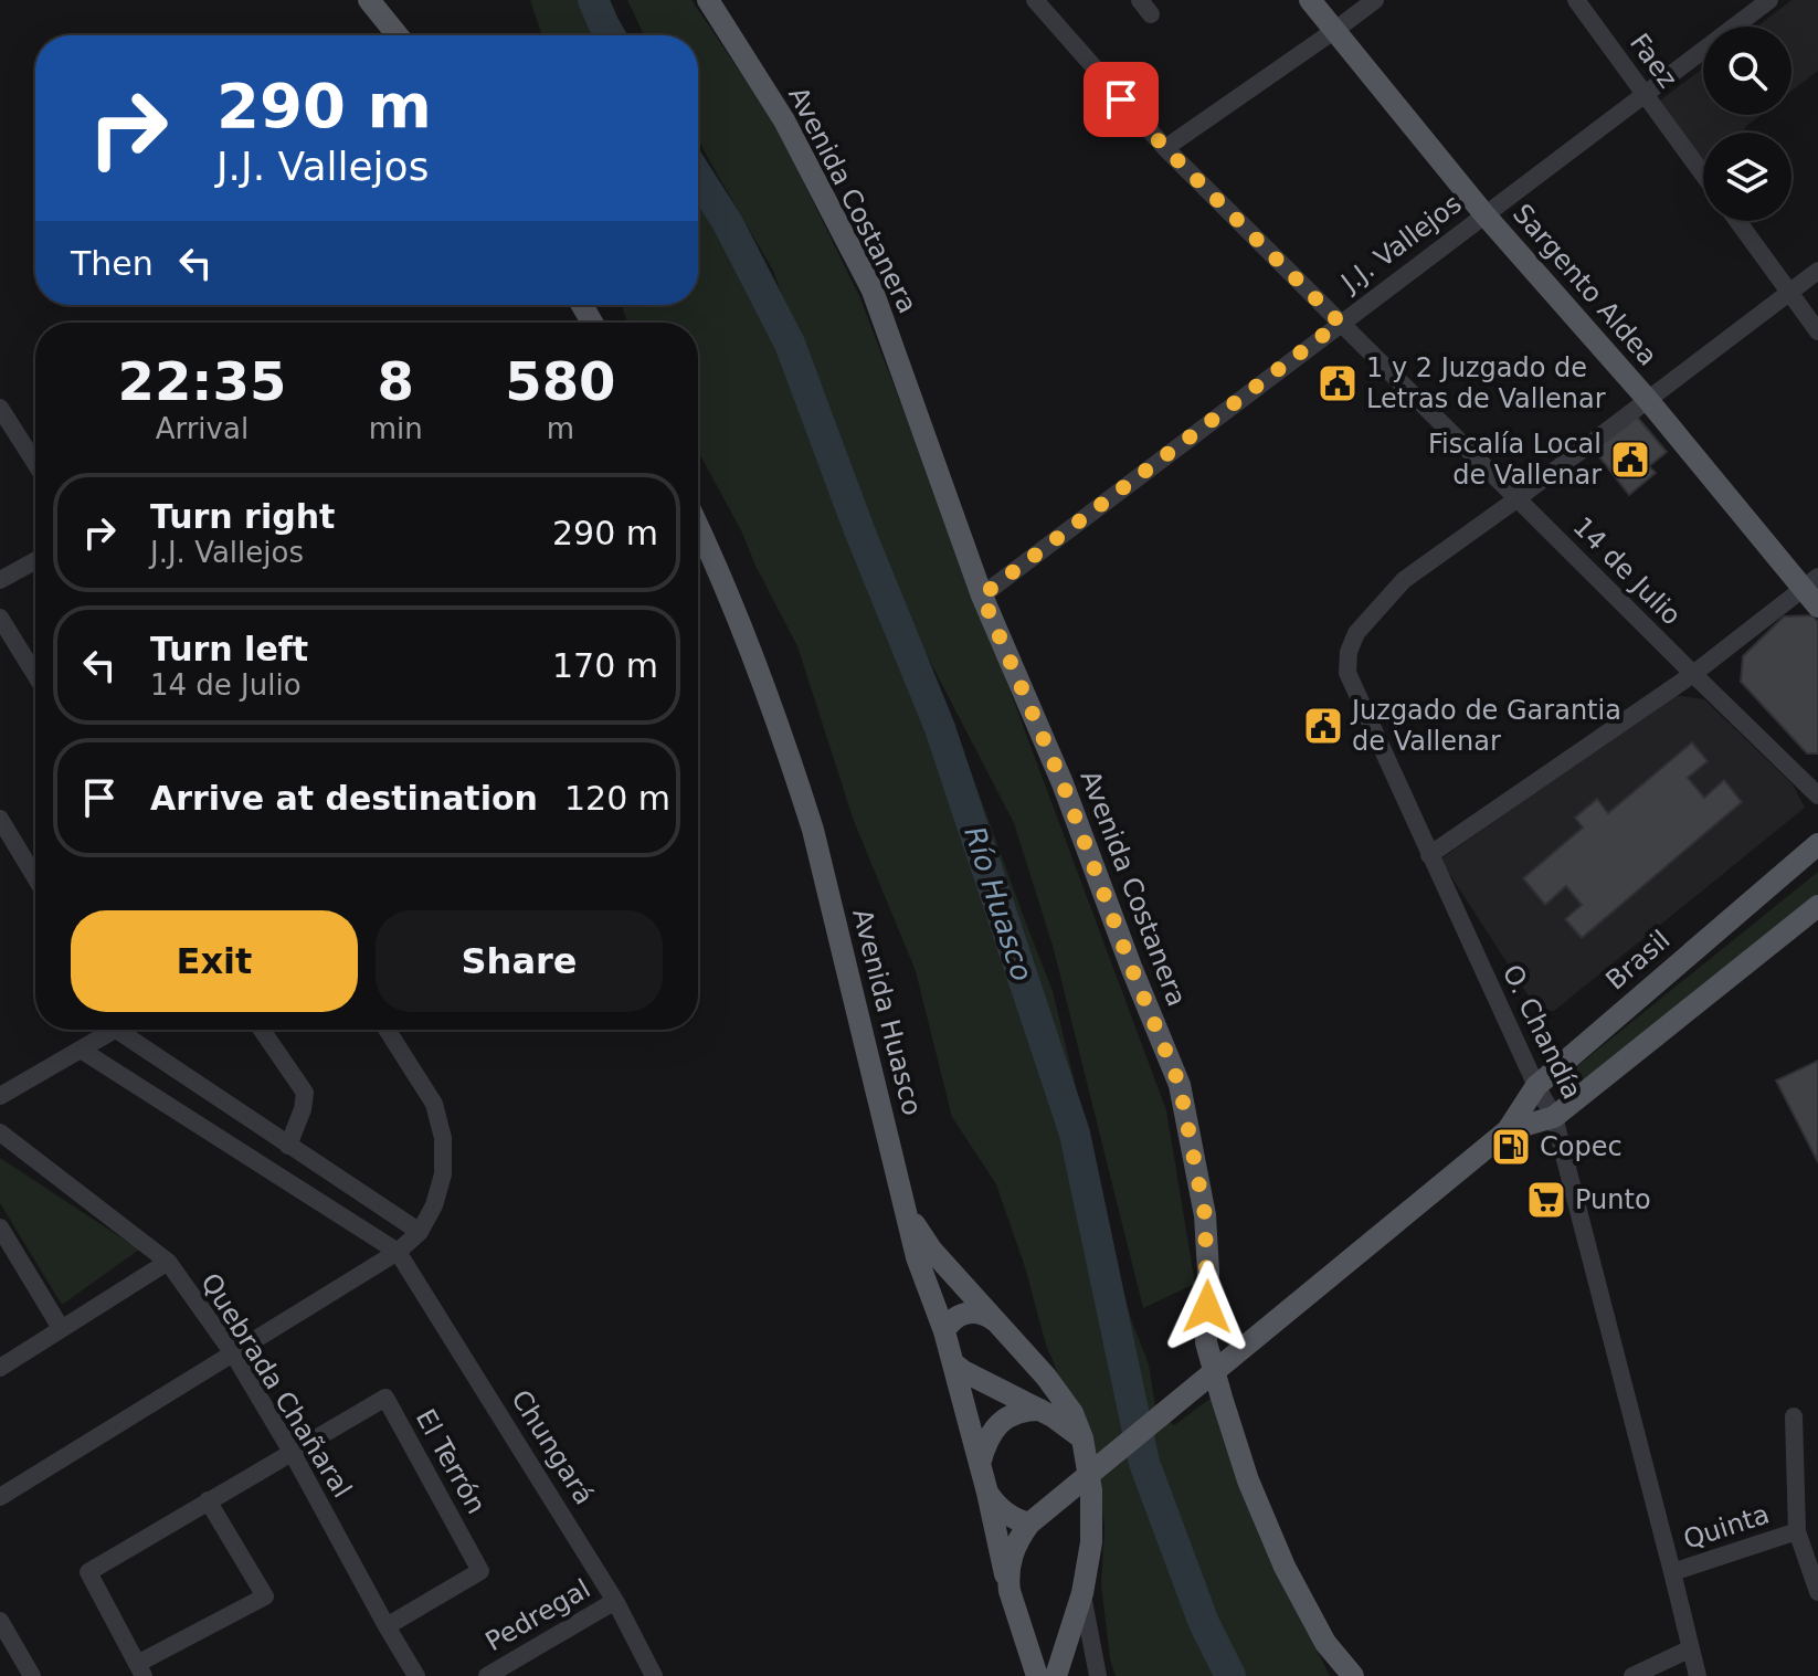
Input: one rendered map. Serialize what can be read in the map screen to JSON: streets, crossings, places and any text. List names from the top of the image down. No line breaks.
{"streets":{"main road":["Avenida Costanera","Sargento Aldea","Brasil","Avenida Huasco"],"street":["Faez","J.J. Vallejos","14 de Julio","O. Chandía","Quebrada Chañaral","Chungará","El Terrón","Quinta","Pedregal"]},"crossings":[["Faez","J.J. Vallejos"],["Avenida Costanera","J.J. Vallejos"],["J.J. Vallejos","Sargento Aldea"],["J.J. Vallejos","14 de Julio"],["Sargento Aldea","O. Chandía"],["14 de Julio","O. Chandía"],["Brasil","O. Chandía"],["O. Chandía","Quinta"],["Quebrada Chañaral","El Terrón"],["Chungará","Pedregal"]],"water":["Río Huasco"],"places":{"public building":["1 y 2 Juzgado de Letras de Vallenar","Fiscalía Local de Vallenar","Juzgado de Garantia de Vallenar"],"fuel station":["Copec"],"supermarket":["Punto"]},"page":{"turn":["290 m","J.J. Vallejos"],"then":"Then","eta":["22:35","Arrival","8","min","580","m"],"list":[{"name":"Turn right","note":"J.J. Vallejos","value":"290 m"},{"name":"Turn left","note":"14 de Julio","value":"170 m"},{"name":"Arrive at destination","value":"120 m"}],"buttons":["Exit","Share"]}}
